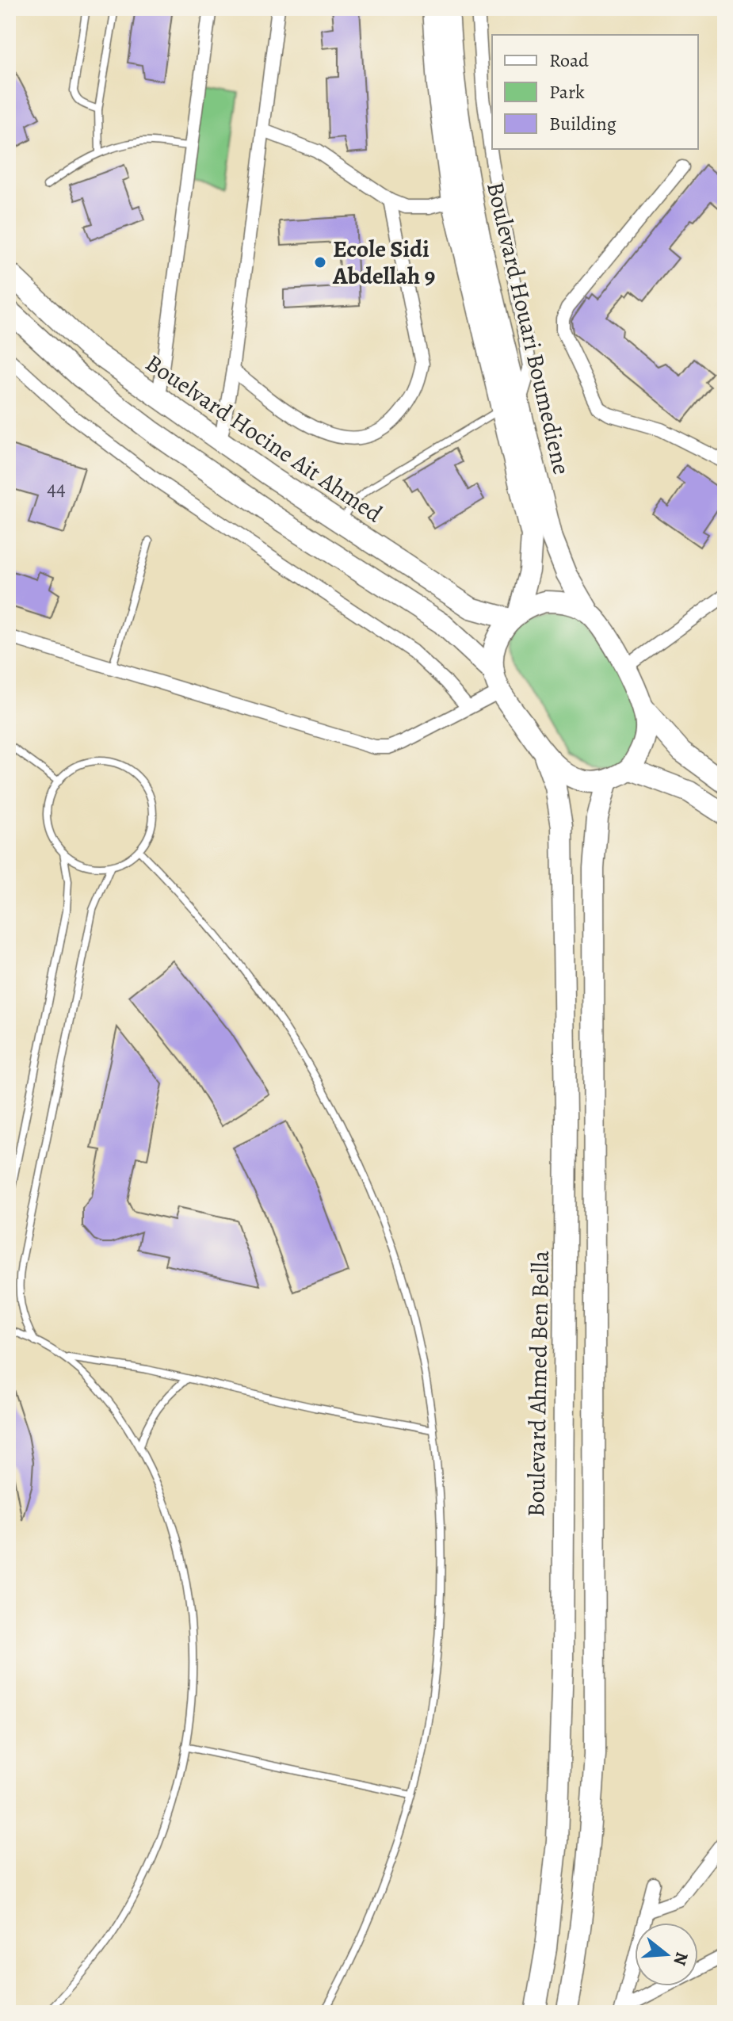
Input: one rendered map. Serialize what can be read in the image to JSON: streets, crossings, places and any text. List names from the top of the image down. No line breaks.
{"streets":{"main road":["Boulevard Houari Boumediene","Bouelvard Hocine Ait Ahmed","Boulevard Ahmed Ben Bella"]},"crossings":[["Boulevard Houari Boumediene","Bouelvard Hocine Ait Ahmed"],["Boulevard Houari Boumediene","Boulevard Ahmed Ben Bella"],["Bouelvard Hocine Ait Ahmed","Boulevard Ahmed Ben Bella"]],"places":["Ecole Sidi Abdellah 9"],"house_numbers":["44"],"legend":["Road","Park","Building"],"north":"right"}
